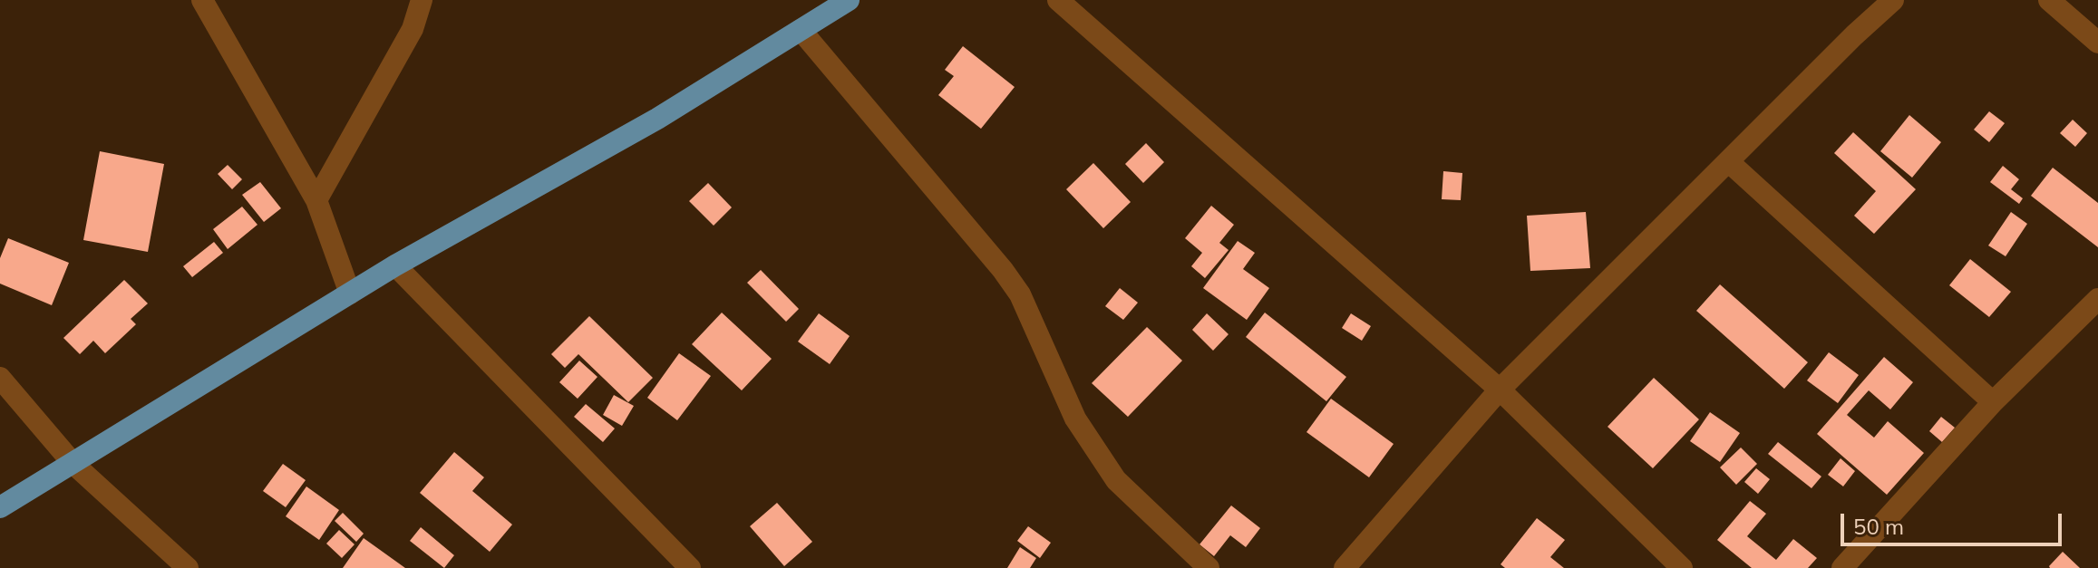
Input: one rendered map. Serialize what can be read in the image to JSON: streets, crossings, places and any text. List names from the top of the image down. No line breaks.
{"scale_bar":"50 m"}
